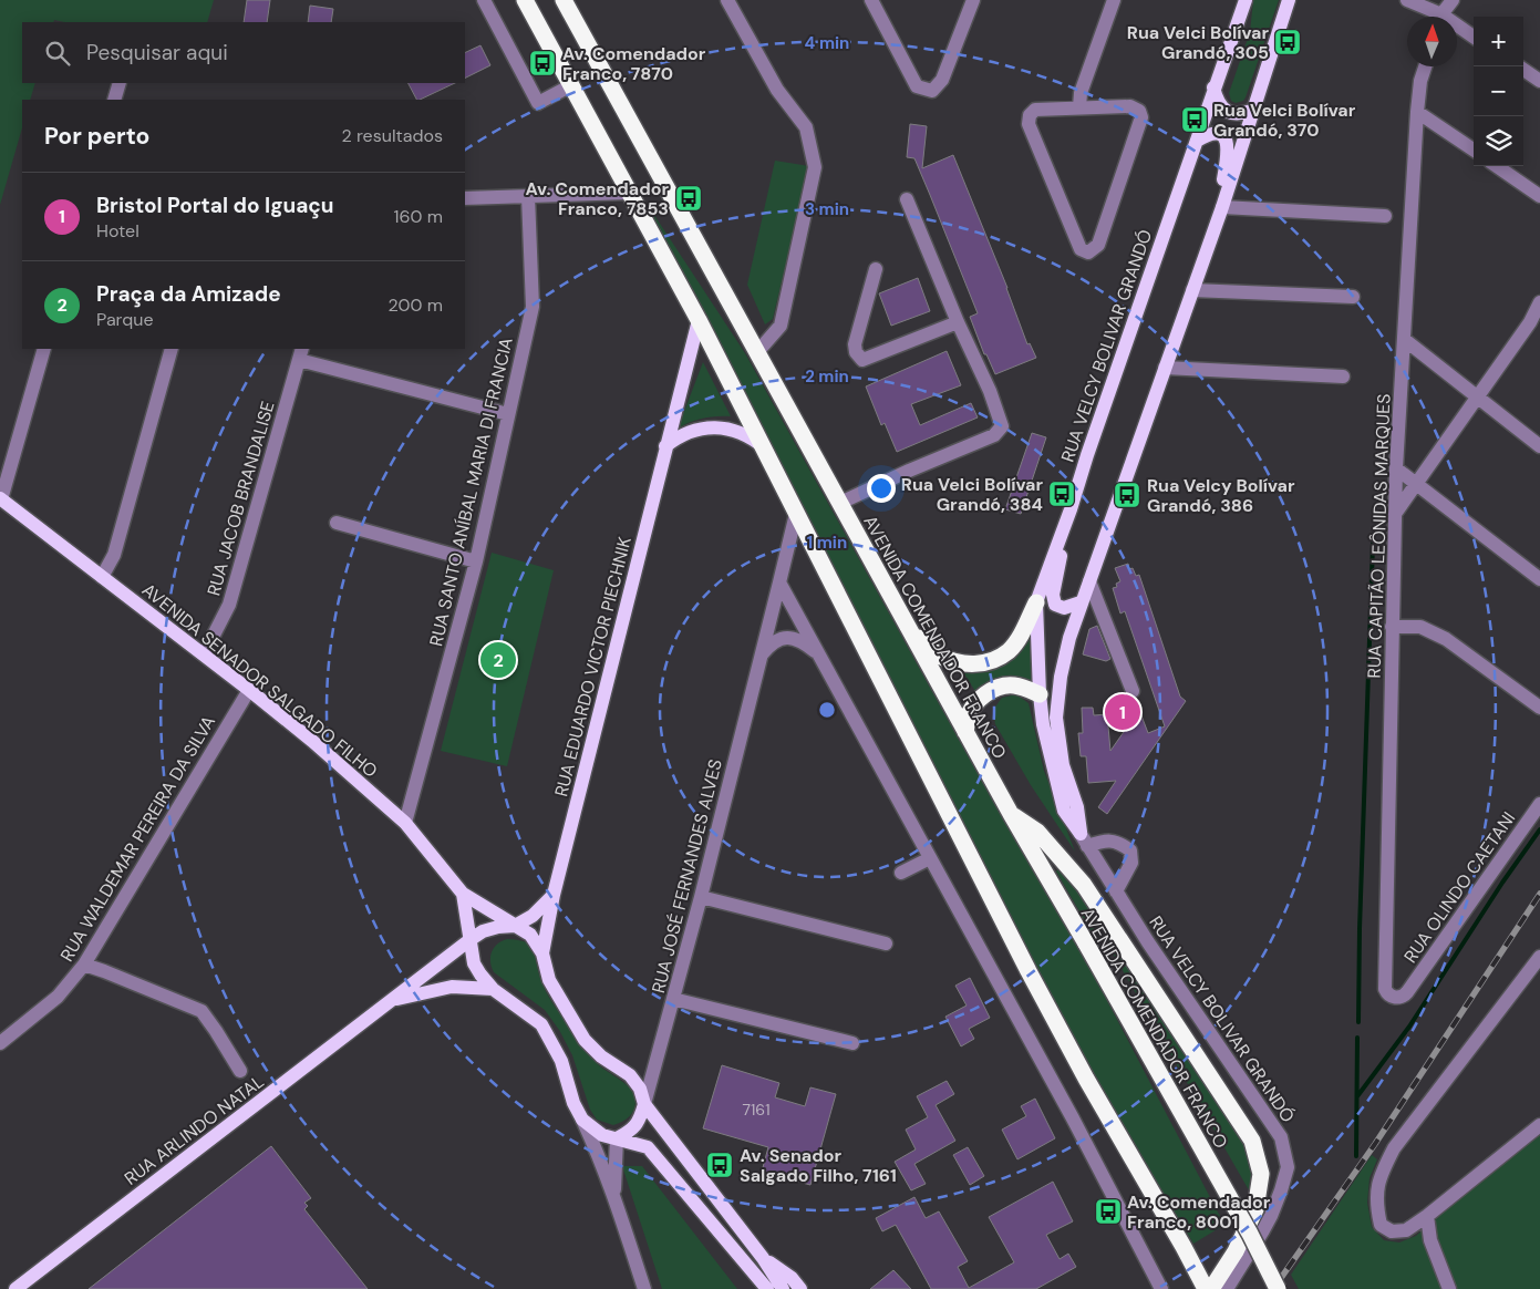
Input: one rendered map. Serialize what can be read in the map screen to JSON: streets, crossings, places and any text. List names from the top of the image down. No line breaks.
{"streets":{"highway":["AVENIDA COMENDADOR FRANCO"],"main road":["RUA VELCY BOLIVAR GRANDÓ","RUA EDUARDO VICTOR PIECHNIK","AVENIDA SENADOR SALGADO FILHO","RUA ARLINDO NATAL"],"street":["RUA SANTO ANÍBAL MARIA DI FRANCIA","RUA JACOB BRANDALISE","RUA CAPITÃO LEÔNIDAS MARQUES","RUA WALDEMAR PEREIRA DA SILVA","RUA JOSÉ FERNANDES ALVES","RUA OLINDO CAETANI"]},"crossings":[["RUA SANTO ANÍBAL MARIA DI FRANCIA","AVENIDA SENADOR SALGADO FILHO"],["RUA JACOB BRANDALISE","AVENIDA SENADOR SALGADO FILHO"],["RUA CAPITÃO LEÔNIDAS MARQUES","RUA OLINDO CAETANI"],["RUA EDUARDO VICTOR PIECHNIK","AVENIDA SENADOR SALGADO FILHO"],["AVENIDA SENADOR SALGADO FILHO","RUA WALDEMAR PEREIRA DA SILVA"],["AVENIDA SENADOR SALGADO FILHO","RUA JOSÉ FERNANDES ALVES"],["AVENIDA SENADOR SALGADO FILHO","RUA ARLINDO NATAL"]],"places":{"bus stop":["Rua Velci Bolívar Grandó, 305","Av. Comendador Franco, 7870","Rua Velci Bolívar Grandó, 370","Av. Comendador Franco, 7853","Rua Velci Bolívar Grandó, 384","Rua Velcy Bolívar Grandó, 386","Av. Senador Salgado Filho, 7161","Av. Comendador Franco, 8001"]},"house_numbers":["7161"],"north":"top","page":{"map_buttons":["+","−"],"search":"Pesquisar aqui","heading":["Por perto","2 resultados"],"list":[{"mark":"1","name":"Bristol Portal do Iguaçu","note":"Hotel","value":"160 m"},{"mark":"2","name":"Praça da Amizade","note":"Parque","value":"200 m"}],"pins":["2","1"]},"rings":["4 min","3 min","2 min","1 min"]}
